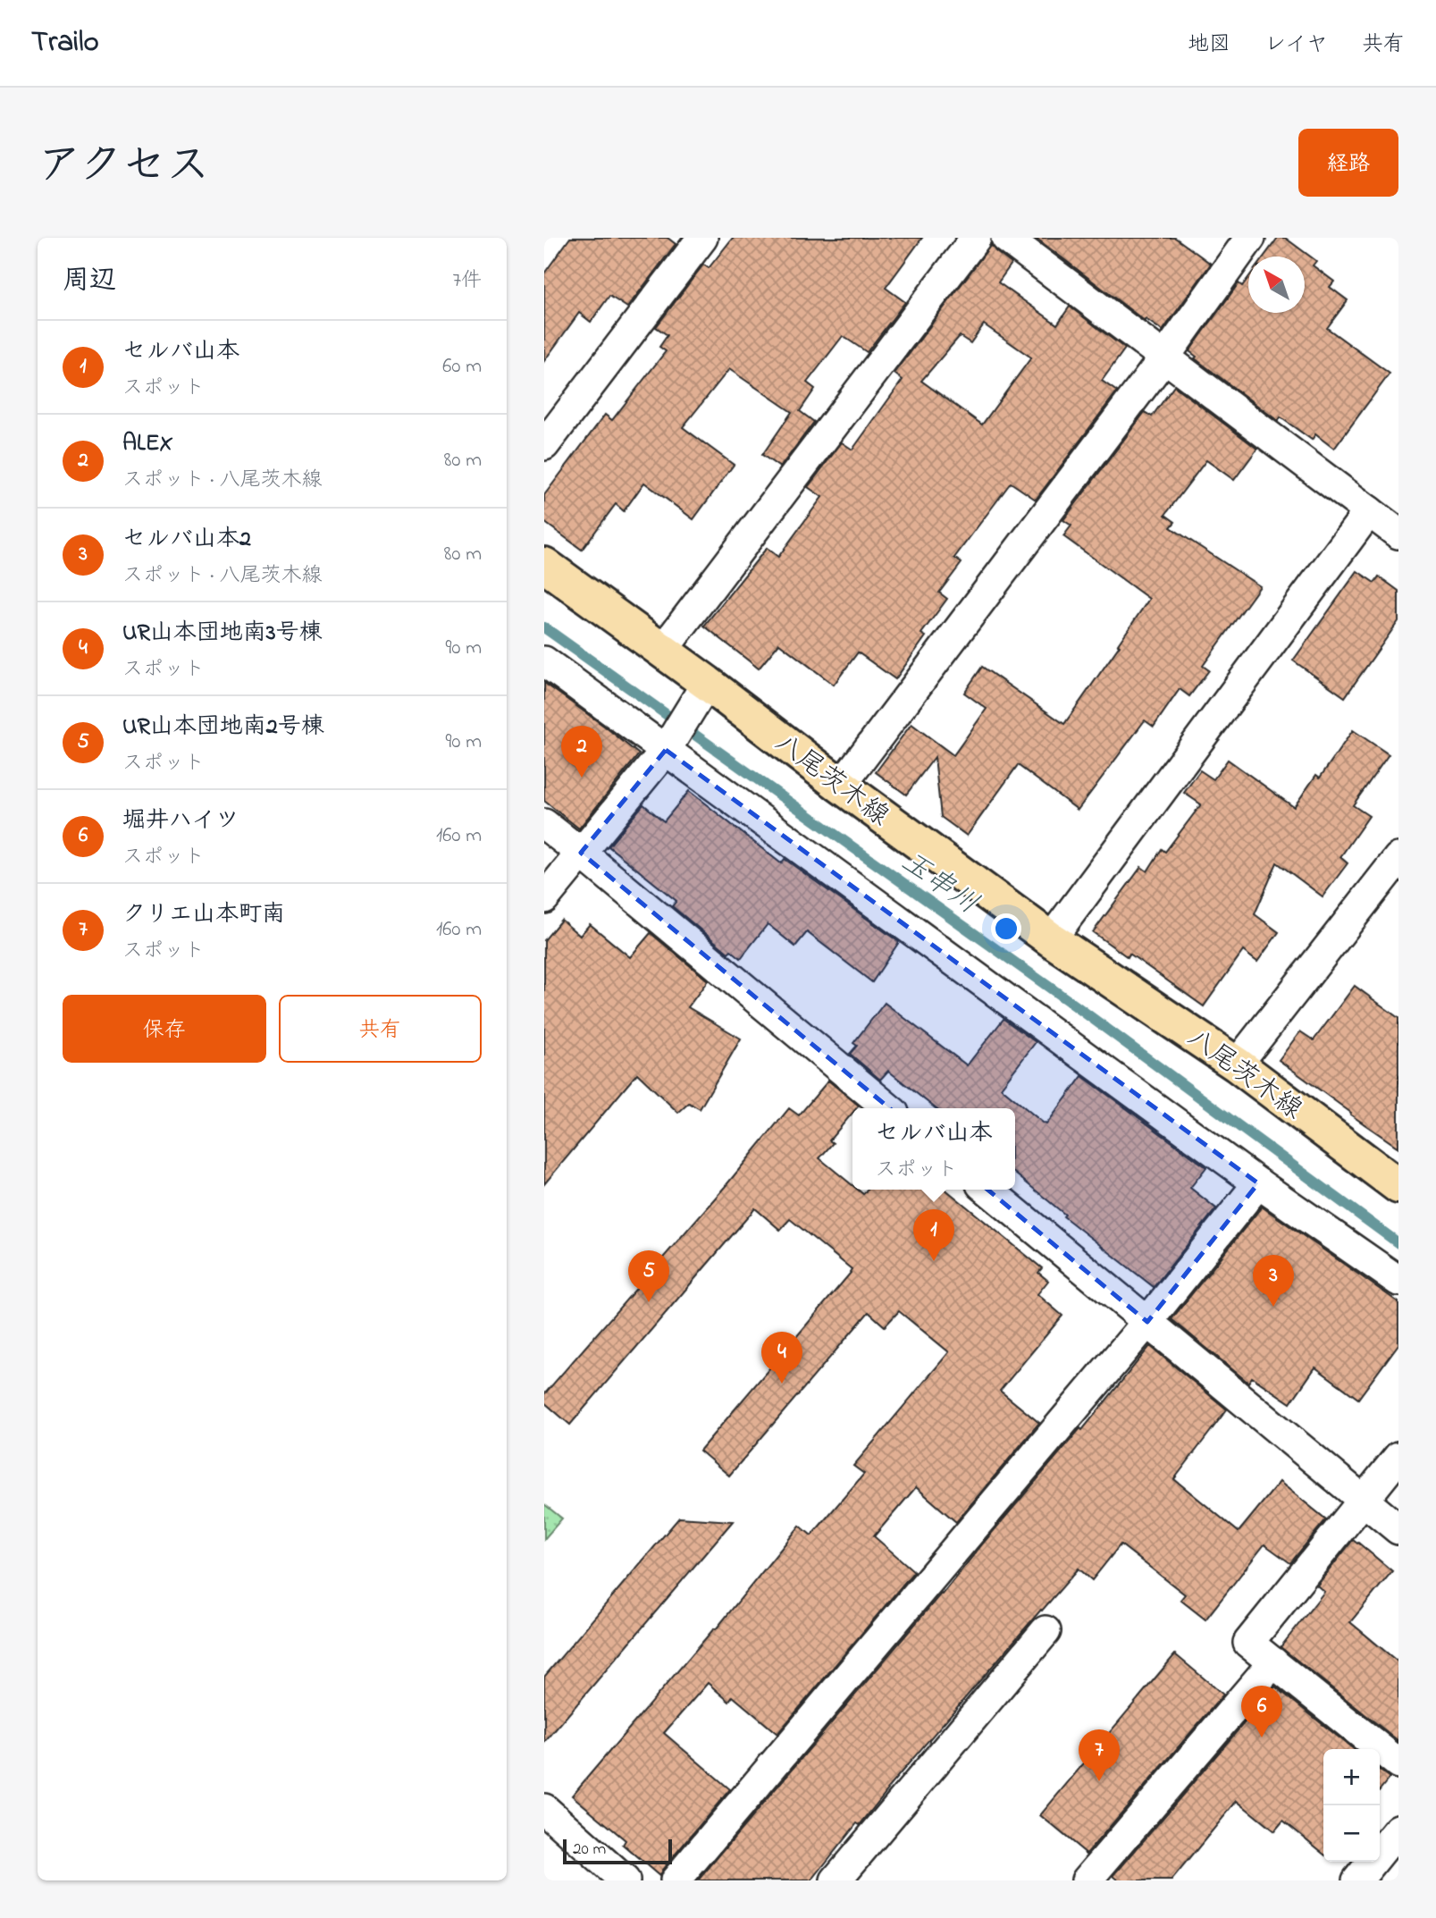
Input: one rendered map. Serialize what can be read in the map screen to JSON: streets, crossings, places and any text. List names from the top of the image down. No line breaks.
{"streets":{"main road":["八尾茨木線"]},"water":["玉串川"],"scale_bar":"20 m","north":"top left","page":{"header":"Trailo","nav":["地図","レイヤ","共有"],"title":"アクセス","buttons":["経路",["保存","共有"]],"heading":["周辺","7件"],"list":[{"mark":"1","name":"セルバ山本","note":"スポット","value":"60 m"},{"mark":"2","name":"ALEX","note":"スポット · 八尾茨木線","value":"80 m"},{"mark":"3","name":"セルバ山本2","note":"スポット · 八尾茨木線","value":"80 m"},{"mark":"4","name":"UR山本団地南3号棟","note":"スポット","value":"90 m"},{"mark":"5","name":"UR山本団地南2号棟","note":"スポット","value":"90 m"},{"mark":"6","name":"堀井ハイツ","note":"スポット","value":"160 m"},{"mark":"7","name":"クリエ山本町南","note":"スポット","value":"160 m"}],"pins":["2","1","5","3","4","6","7"],"popup":["セルバ山本","スポット"],"map_buttons":["+","−"],"scale":"20 m"}}
